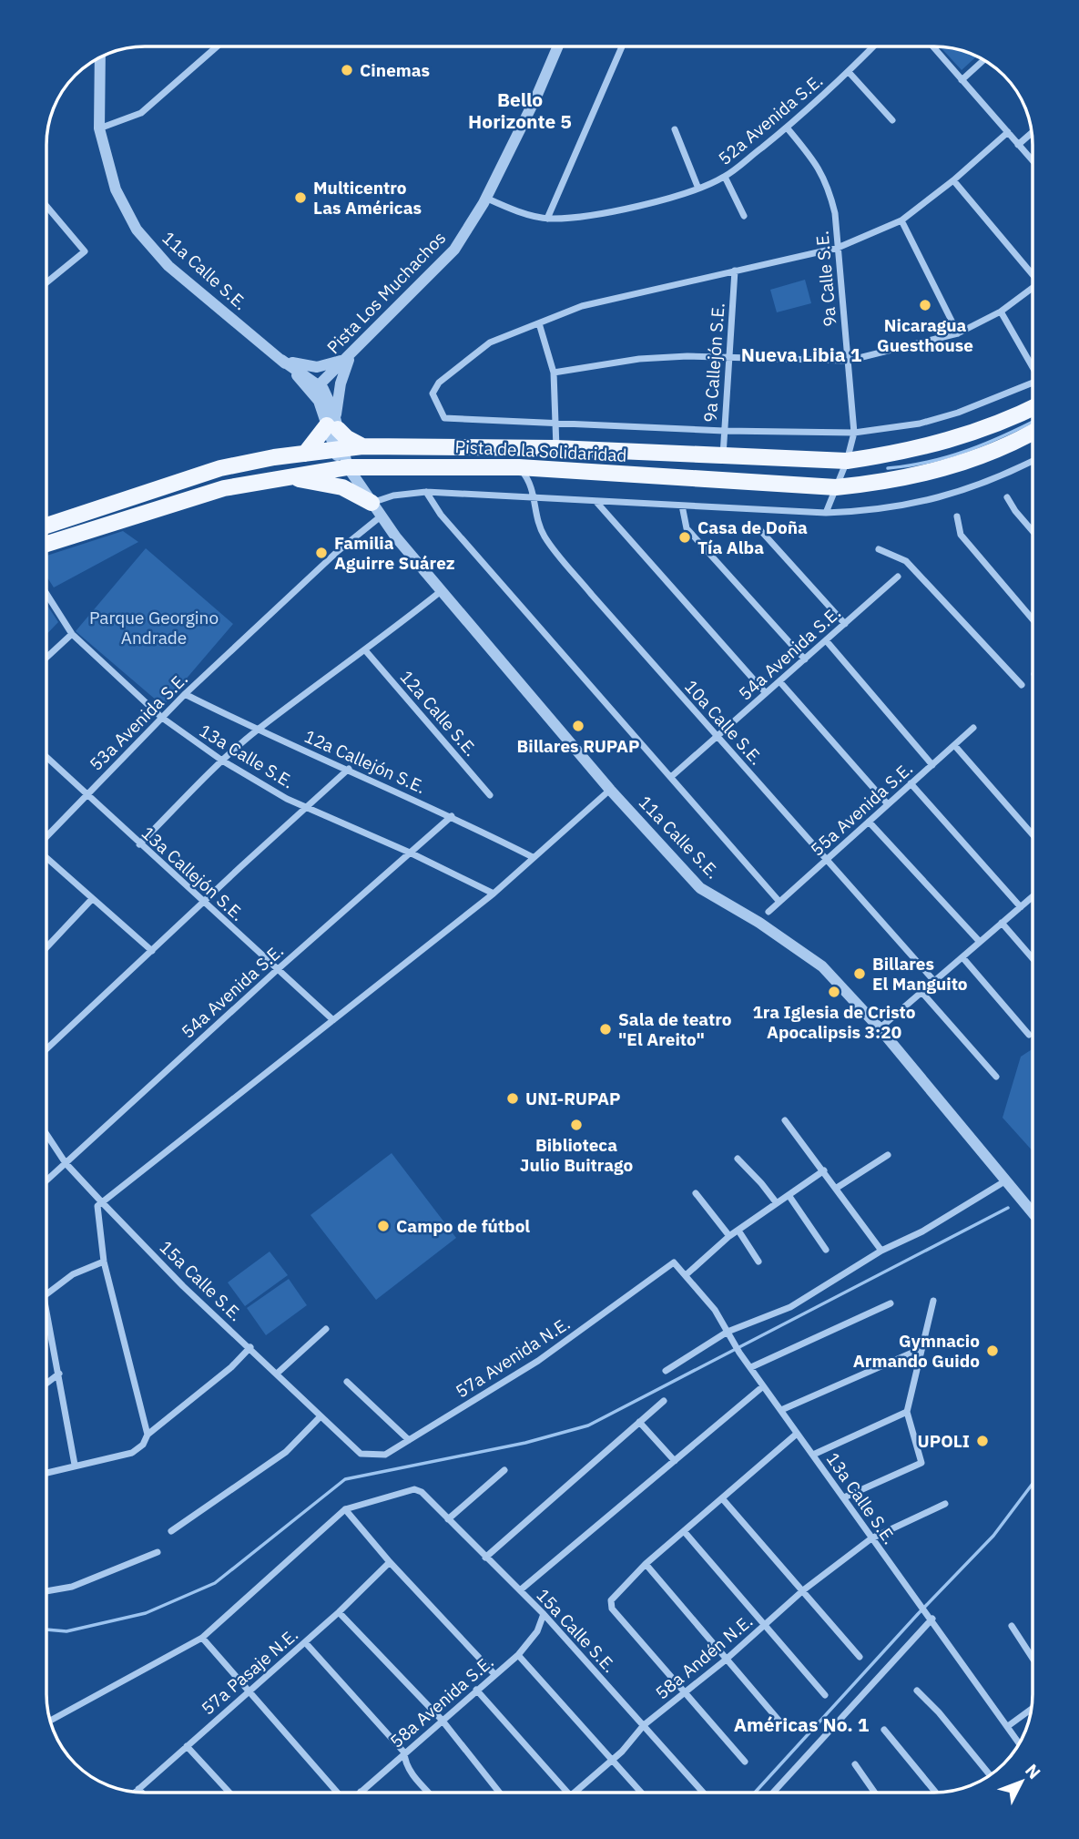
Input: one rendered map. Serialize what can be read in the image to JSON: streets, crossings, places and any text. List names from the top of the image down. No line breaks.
{"streets":{"main road":["Pista de la Solidaridad"],"street":["52a Avenida S.E.","11a Calle S.E.","9a Calle S.E.","Pista Los Muchachos","9a Callejón S.E.","54a Avenida S.E.","12a Calle S.E.","53a Avenida S.E.","10a Calle S.E.","13a Calle S.E.","12a Callejón S.E.","55a Avenida S.E.","13a Callejón S.E.","15a Calle S.E.","57a Avenida N.E.","58a Andén N.E.","57a Pasaje N.E.","58a Avenida S.E."]},"crossings":[["52a Avenida S.E.","9a Calle S.E."],["11a Calle S.E.","Pista Los Muchachos"],["11a Calle S.E.","Pista de la Solidaridad"],["11a Calle S.E.","53a Avenida S.E."],["9a Calle S.E.","Pista de la Solidaridad"],["9a Callejón S.E.","Pista de la Solidaridad"],["Pista de la Solidaridad","10a Calle S.E."],["54a Avenida S.E.","10a Calle S.E."],["54a Avenida S.E.","13a Calle S.E."],["54a Avenida S.E.","12a Callejón S.E."],["54a Avenida S.E.","13a Callejón S.E."],["54a Avenida S.E.","15a Calle S.E."],["53a Avenida S.E.","13a Calle S.E."],["53a Avenida S.E.","12a Callejón S.E."],["53a Avenida S.E.","13a Callejón S.E."],["10a Calle S.E.","55a Avenida S.E."],["13a Calle S.E.","57a Avenida N.E."],["13a Calle S.E.","58a Andén N.E."],["15a Calle S.E.","57a Avenida N.E."],["15a Calle S.E.","58a Andén N.E."],["15a Calle S.E.","58a Avenida S.E."]],"districts":["Bello Horizonte 5","Nueva Libia 1","Américas No. 1"],"parks":["Parque Georgino Andrade"],"places":["Cinemas","Multicentro Las Américas","Nicaragua Guesthouse","Casa de Doña Tía Alba","Familia Aguirre Suárez","Billares RUPAP","Billares El Manguito","1ra Iglesia de Cristo Apocalipsis 3:20","Sala de teatro \"El Areito\"","UNI-RUPAP","Biblioteca Julio Buitrago","Campo de fútbol","Gymnacio Armando Guido","UPOLI"],"north":"top right"}
